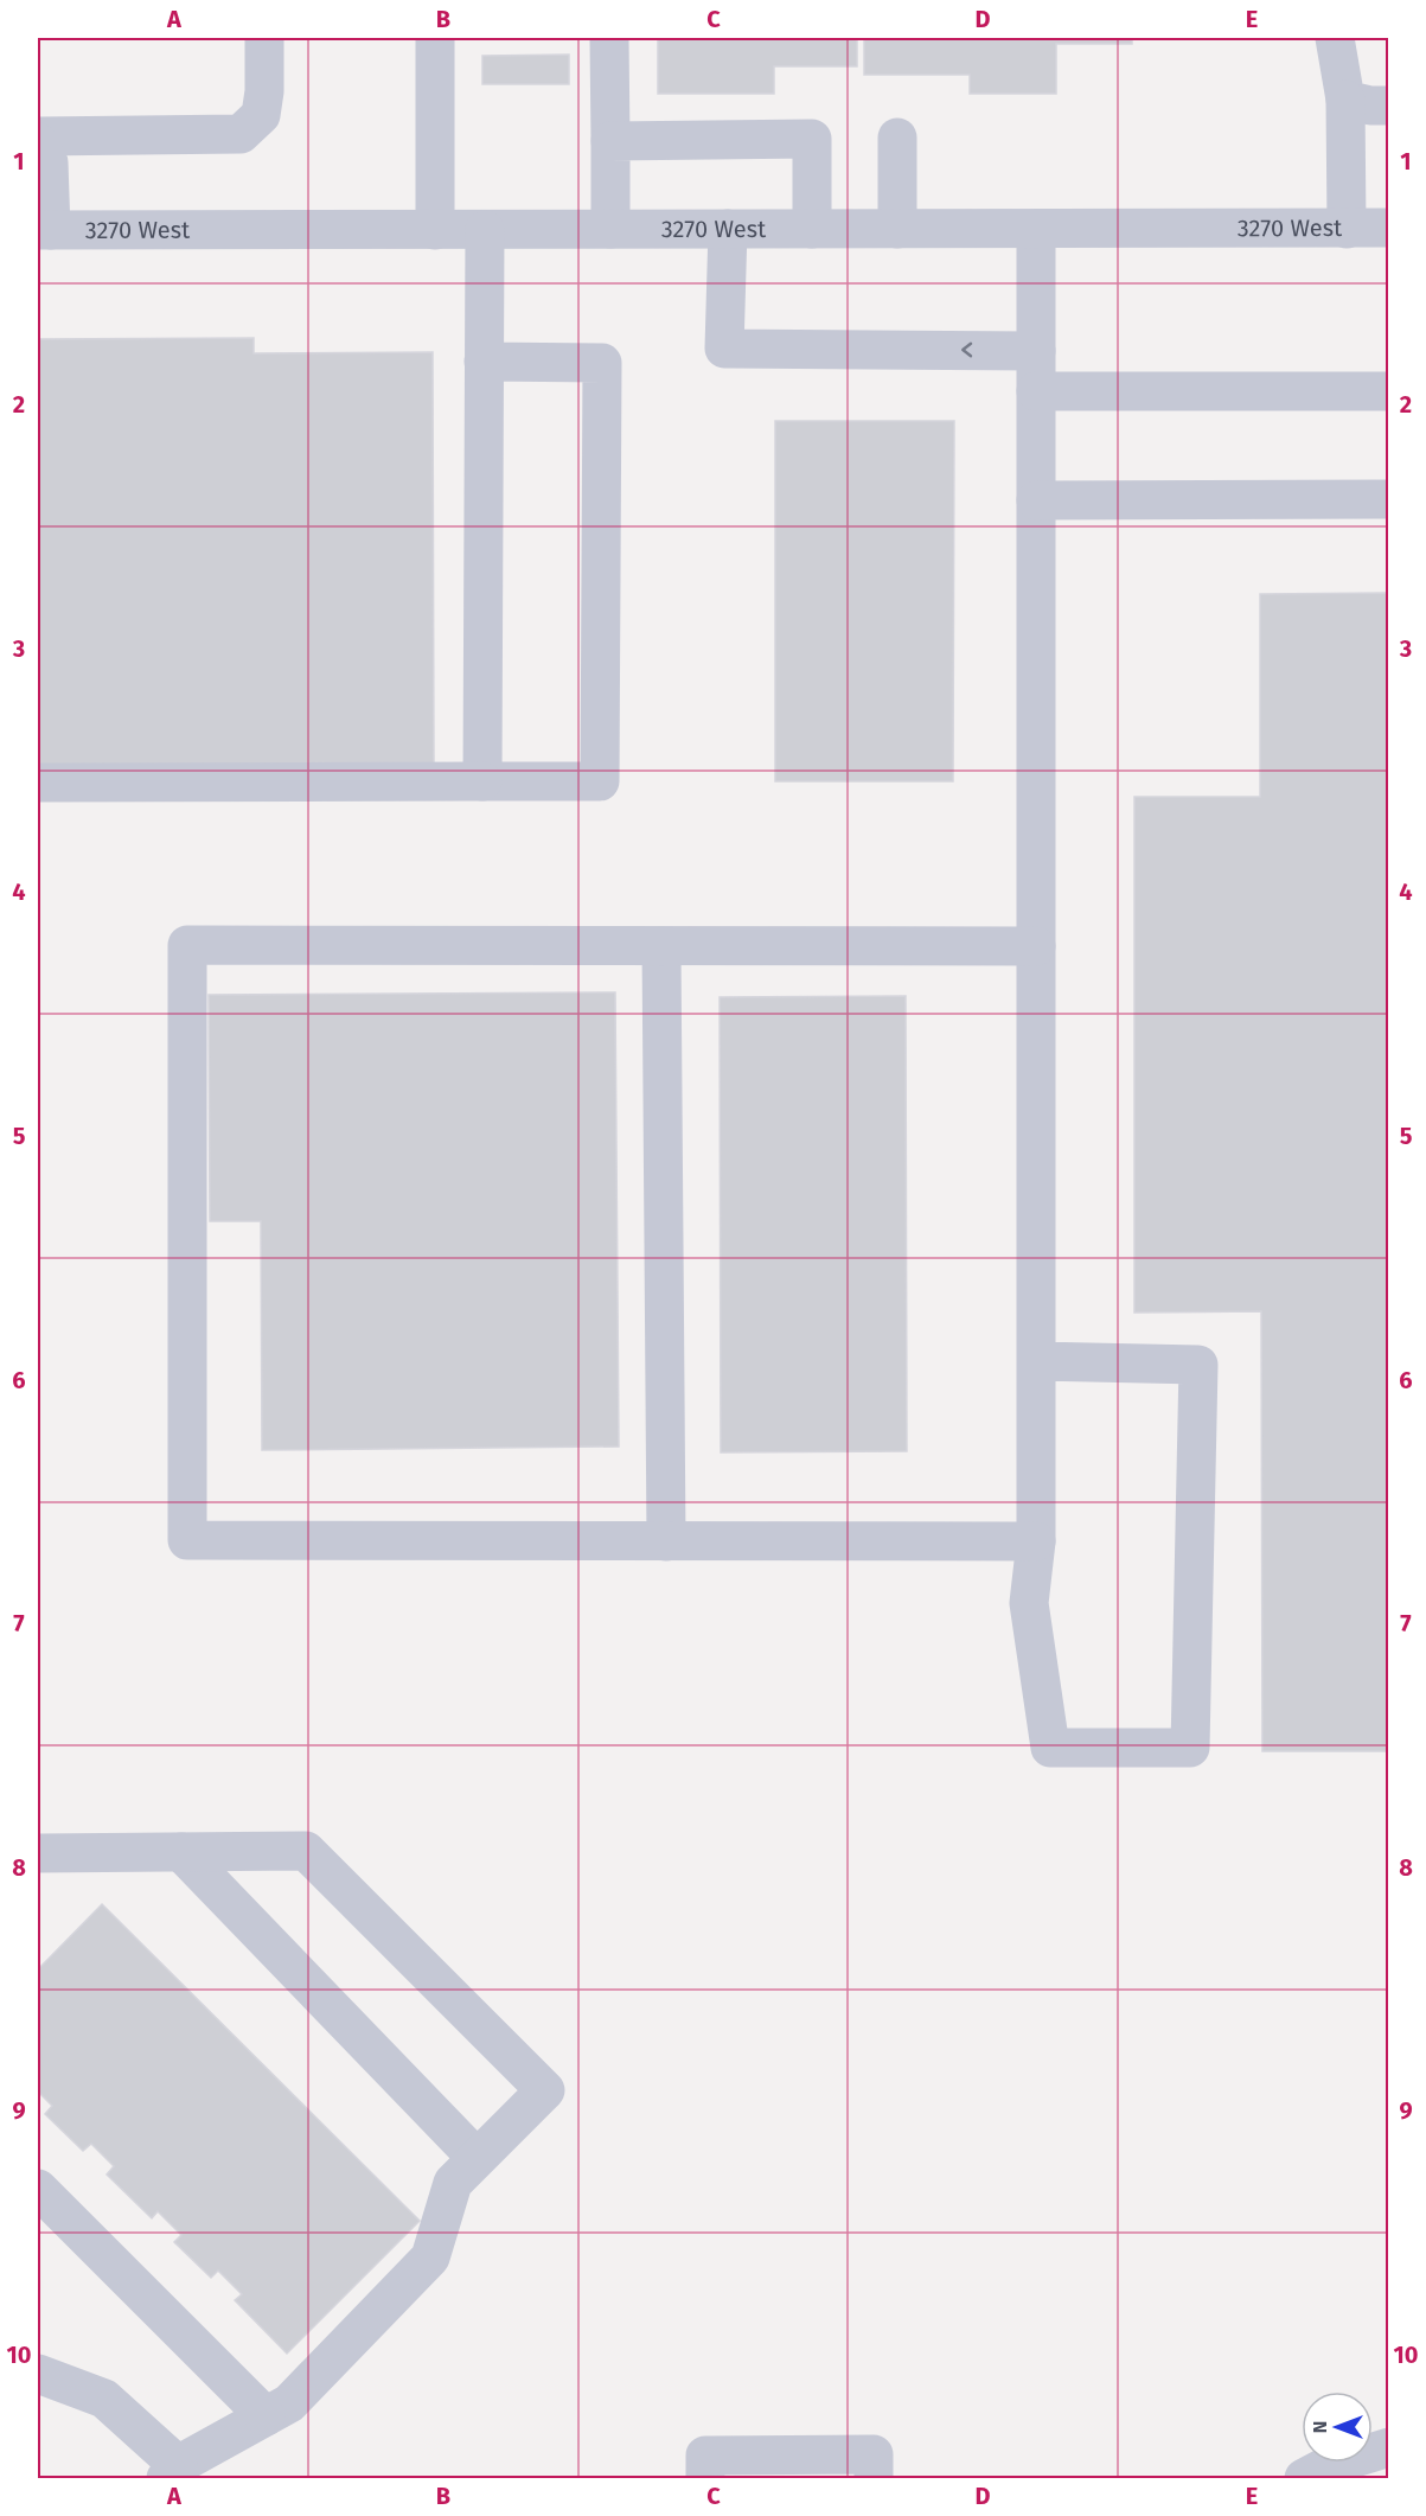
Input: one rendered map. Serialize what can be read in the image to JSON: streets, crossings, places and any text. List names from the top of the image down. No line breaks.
{"streets":{"street":["3270 West"]},"north":"left","grid":{"columns":["A","B","C","D","E"],"rows":["1","2","3","4","5","6","7","8","9","10"]}}
